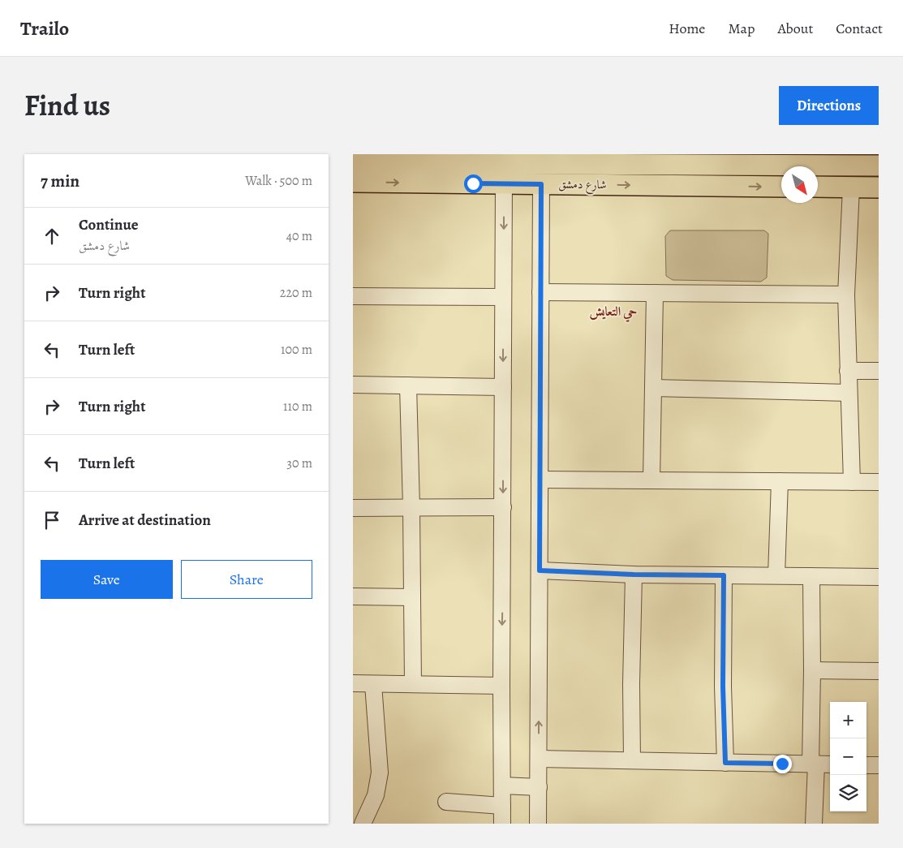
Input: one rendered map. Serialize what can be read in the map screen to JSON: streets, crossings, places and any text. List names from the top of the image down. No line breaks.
{"streets":{"main road":["شارع دمشق"]},"districts":["حي التعايش"],"north":"bottom right","page":{"header":"Trailo","nav":["Home","Map","About","Contact"],"title":"Find us","buttons":["Directions",["Save","Share"]],"heading":["7 min","Walk · 500 m"],"list":[["Continue","شارع دمشق","40 m"],["Turn right","220 m"],["Turn left","100 m"],["Turn right","110 m"],["Turn left","30 m"],"Arrive at destination"],"map_buttons":["+","−"]}}
